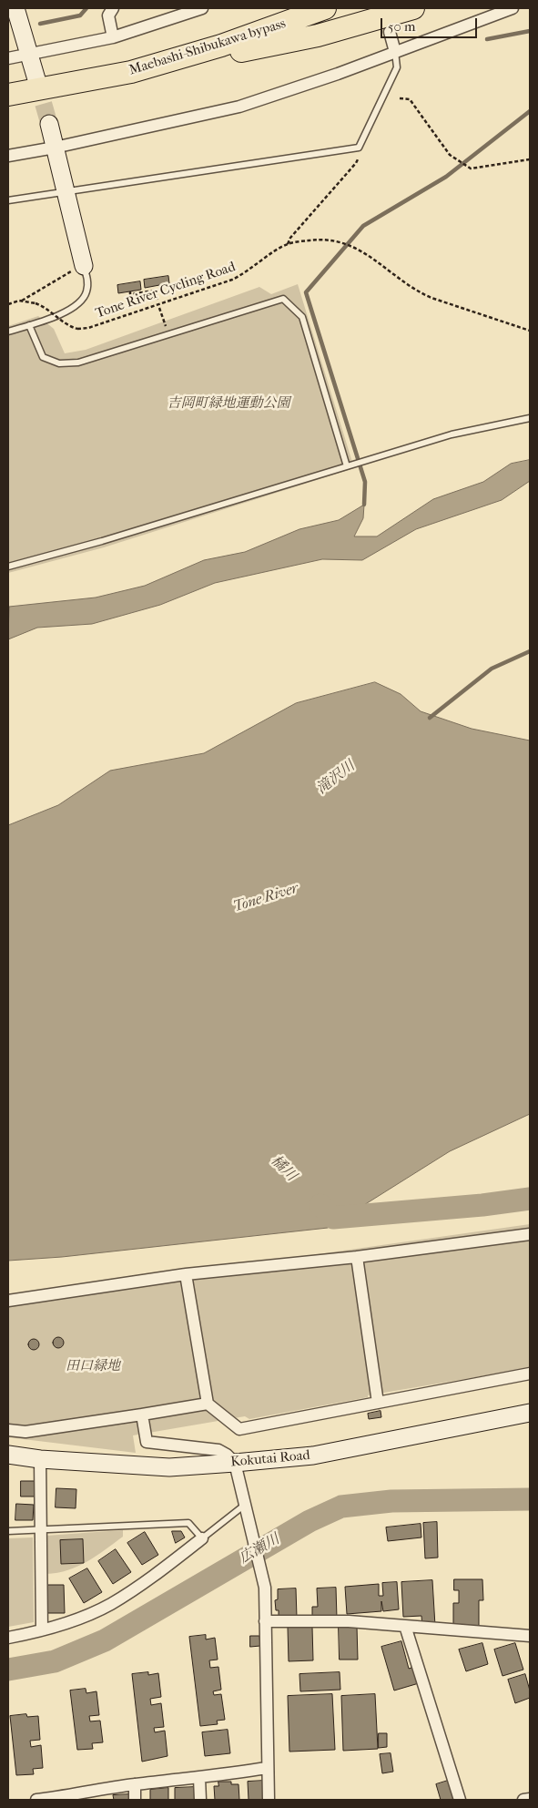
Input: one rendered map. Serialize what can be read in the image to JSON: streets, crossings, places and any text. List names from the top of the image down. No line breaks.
{"streets":{"highway":["Maebashi-Shibukawa bypass"],"street":["Kokutai Road"],"path":["Tone River Cycling Road"]},"water":["滝沢川","Tone River","橘川","広瀬川"],"parks":["吉岡町緑地運動公園","田口緑地"],"scale_bar":"50 m"}
